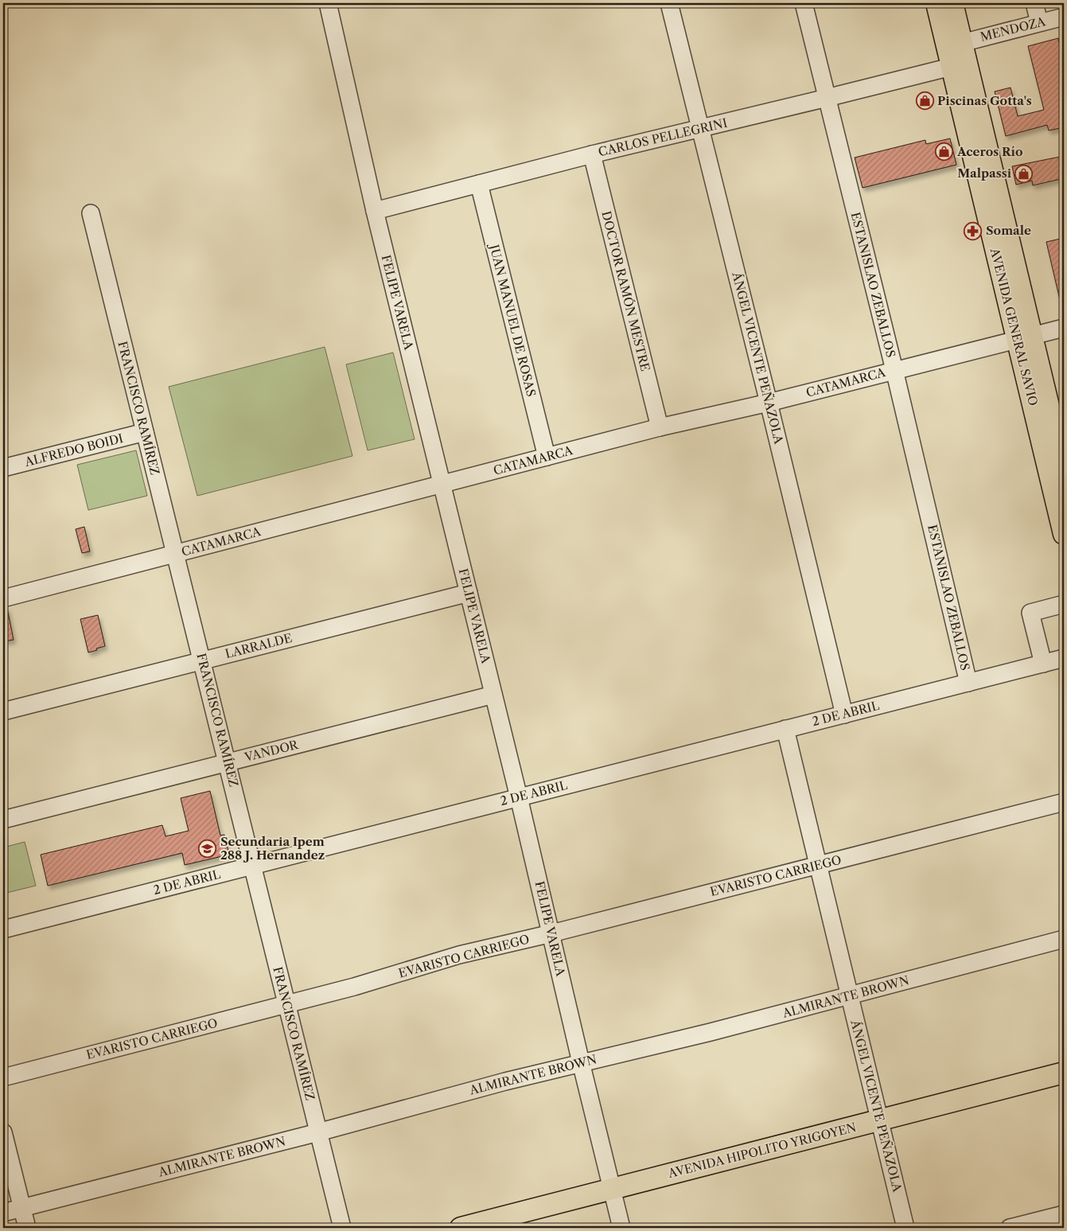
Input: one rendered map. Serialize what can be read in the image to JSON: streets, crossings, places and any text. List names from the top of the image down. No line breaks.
{"streets":{"main road":["AVENIDA GENERAL SAVIO","AVENIDA HIPOLITO YRIGOYEN"],"street":["MENDOZA","CARLOS PELLEGRINI","ESTANISLAO ZEBALLOS","DOCTOR RAMÓN MESTRE","FELIPE VARELA","JUAN MANUEL DE ROSAS","ÁNGEL VICENTE PEÑAZOLA","CATAMARCA","FRANCISCO RAMÍREZ","ALFREDO BOIDI","LARRALDE","2 DE ABRIL","VANDOR","EVARISTO CARRIEGO","ALMIRANTE BROWN"]},"crossings":[["MENDOZA","AVENIDA GENERAL SAVIO"],["CARLOS PELLEGRINI","ESTANISLAO ZEBALLOS"],["CARLOS PELLEGRINI","DOCTOR RAMÓN MESTRE"],["CARLOS PELLEGRINI","FELIPE VARELA"],["CARLOS PELLEGRINI","JUAN MANUEL DE ROSAS"],["CARLOS PELLEGRINI","AVENIDA GENERAL SAVIO"],["CARLOS PELLEGRINI","ÁNGEL VICENTE PEÑAZOLA"],["ESTANISLAO ZEBALLOS","CATAMARCA"],["ESTANISLAO ZEBALLOS","2 DE ABRIL"],["DOCTOR RAMÓN MESTRE","CATAMARCA"],["FELIPE VARELA","CATAMARCA"],["FELIPE VARELA","LARRALDE"],["FELIPE VARELA","2 DE ABRIL"],["FELIPE VARELA","VANDOR"],["FELIPE VARELA","EVARISTO CARRIEGO"],["FELIPE VARELA","ALMIRANTE BROWN"],["FELIPE VARELA","AVENIDA HIPOLITO YRIGOYEN"],["JUAN MANUEL DE ROSAS","CATAMARCA"],["AVENIDA GENERAL SAVIO","CATAMARCA"],["ÁNGEL VICENTE PEÑAZOLA","CATAMARCA"],["ÁNGEL VICENTE PEÑAZOLA","2 DE ABRIL"],["ÁNGEL VICENTE PEÑAZOLA","EVARISTO CARRIEGO"],["ÁNGEL VICENTE PEÑAZOLA","ALMIRANTE BROWN"],["ÁNGEL VICENTE PEÑAZOLA","AVENIDA HIPOLITO YRIGOYEN"],["CATAMARCA","FRANCISCO RAMÍREZ"],["FRANCISCO RAMÍREZ","ALFREDO BOIDI"],["FRANCISCO RAMÍREZ","LARRALDE"],["FRANCISCO RAMÍREZ","2 DE ABRIL"],["FRANCISCO RAMÍREZ","VANDOR"],["FRANCISCO RAMÍREZ","EVARISTO CARRIEGO"],["FRANCISCO RAMÍREZ","ALMIRANTE BROWN"]],"places":{"shop":["Piscinas Gotta's","Aceros Río","Malpassi"],"pharmacy":["Somale"],"school or university":["Secundaria Ipem 288 J. Hernandez"]}}
